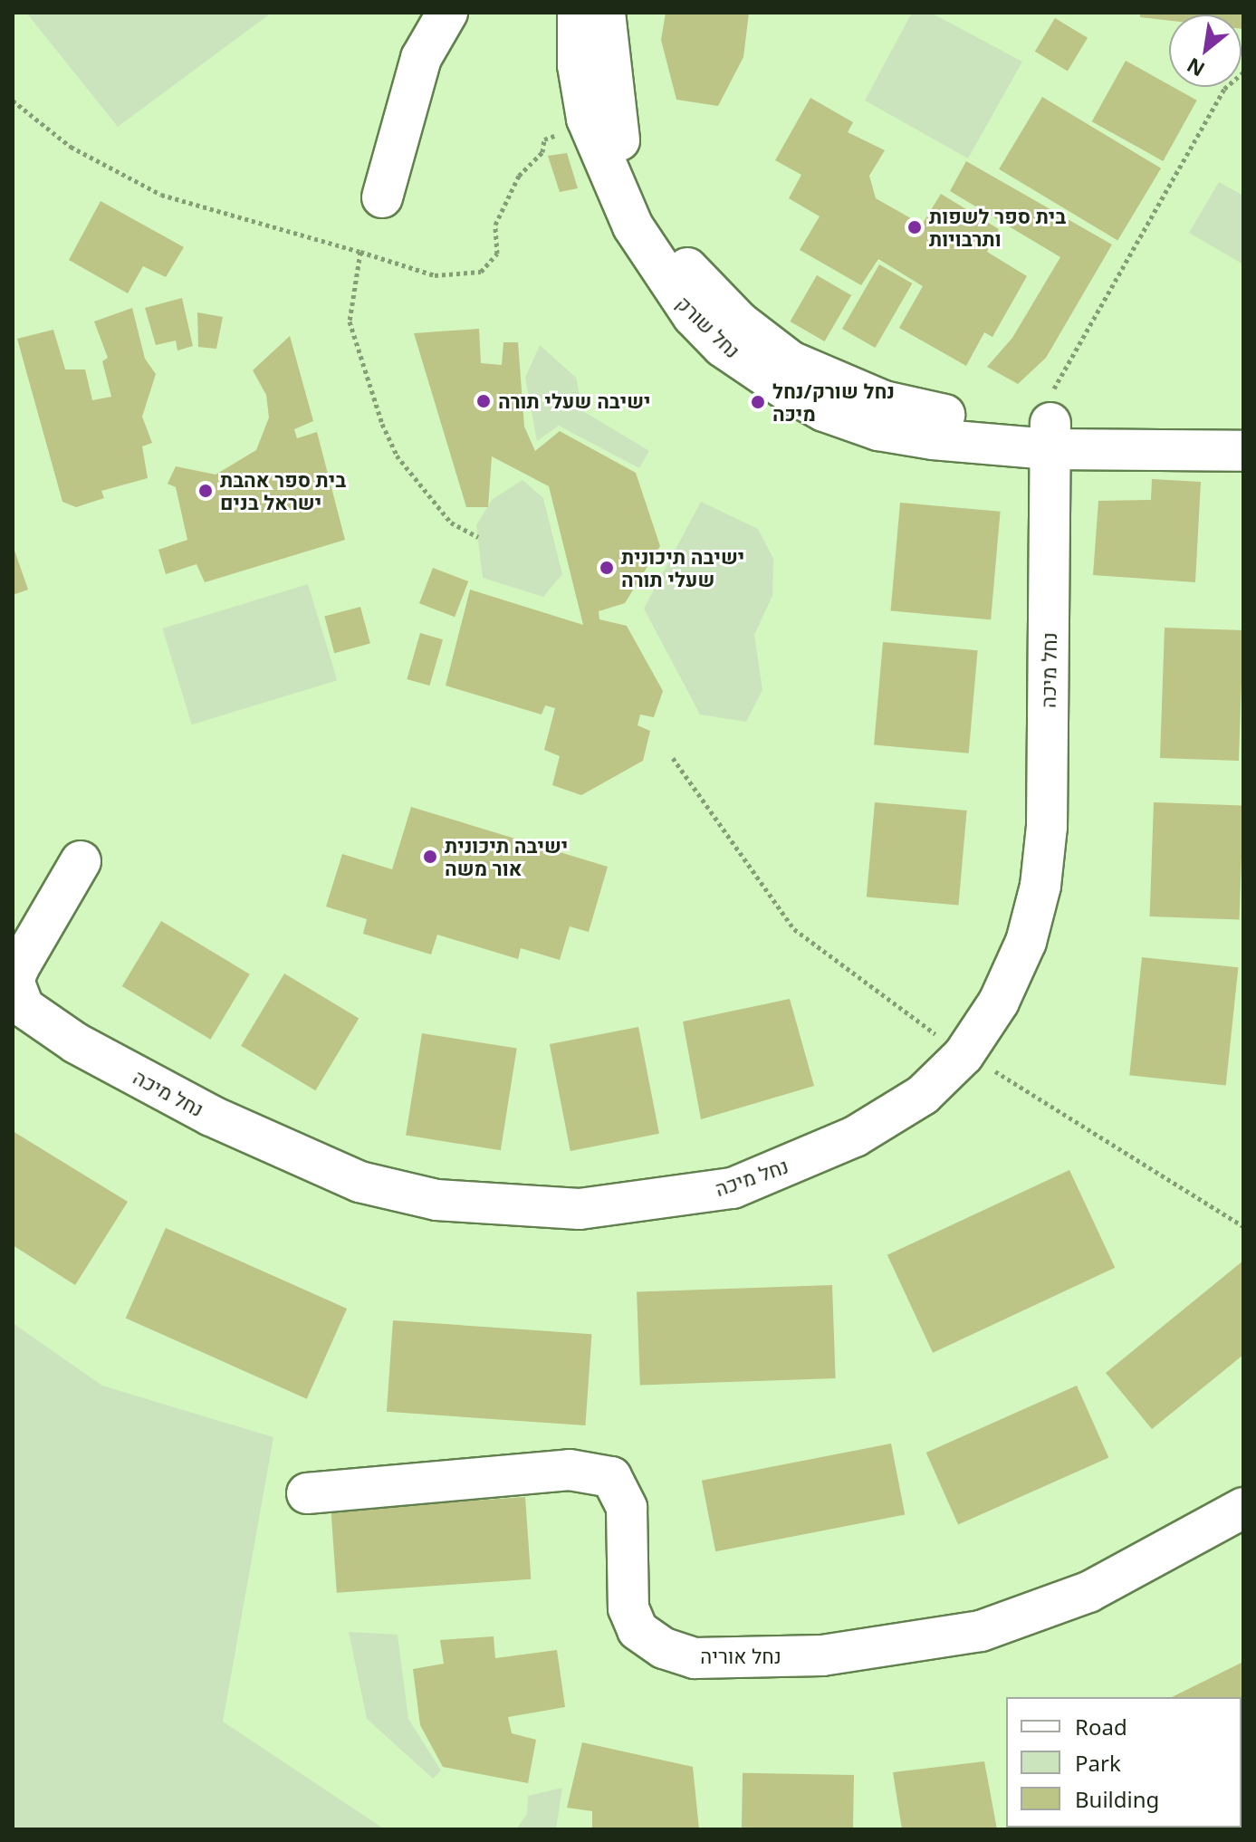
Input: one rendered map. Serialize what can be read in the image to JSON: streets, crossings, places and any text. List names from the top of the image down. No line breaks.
{"streets":{"street":["נחל שורק","נחל מיכה","נחל אוריה"]},"crossings":[["נחל שורק","נחל מיכה"]],"places":["בית ספר לשפות ותרבויות","ישיבה שעלי תורה","נחל שורק/נחל מיכה","בית ספר אהבת ישראל בנים","ישיבה תיכונית שעלי תורה","ישיבה תיכונית אור משה"],"legend":["Road","Park","Building"],"north":"bottom left"}
